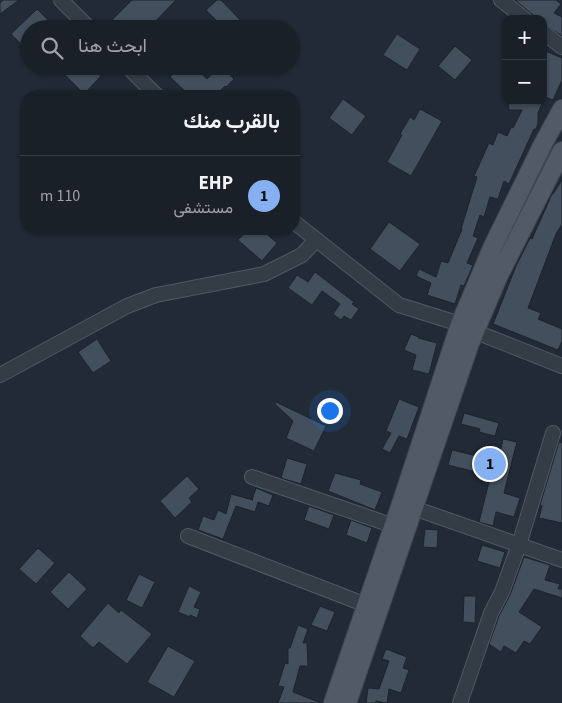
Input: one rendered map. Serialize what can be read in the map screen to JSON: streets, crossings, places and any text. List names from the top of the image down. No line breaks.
{"page":{"map_buttons":["+","−"],"search":"ابحث هنا","heading":"بالقرب منك","list":[{"mark":"1","name":"EHP","note":"مستشفى","value":"110 m"}],"pins":"1"}}
